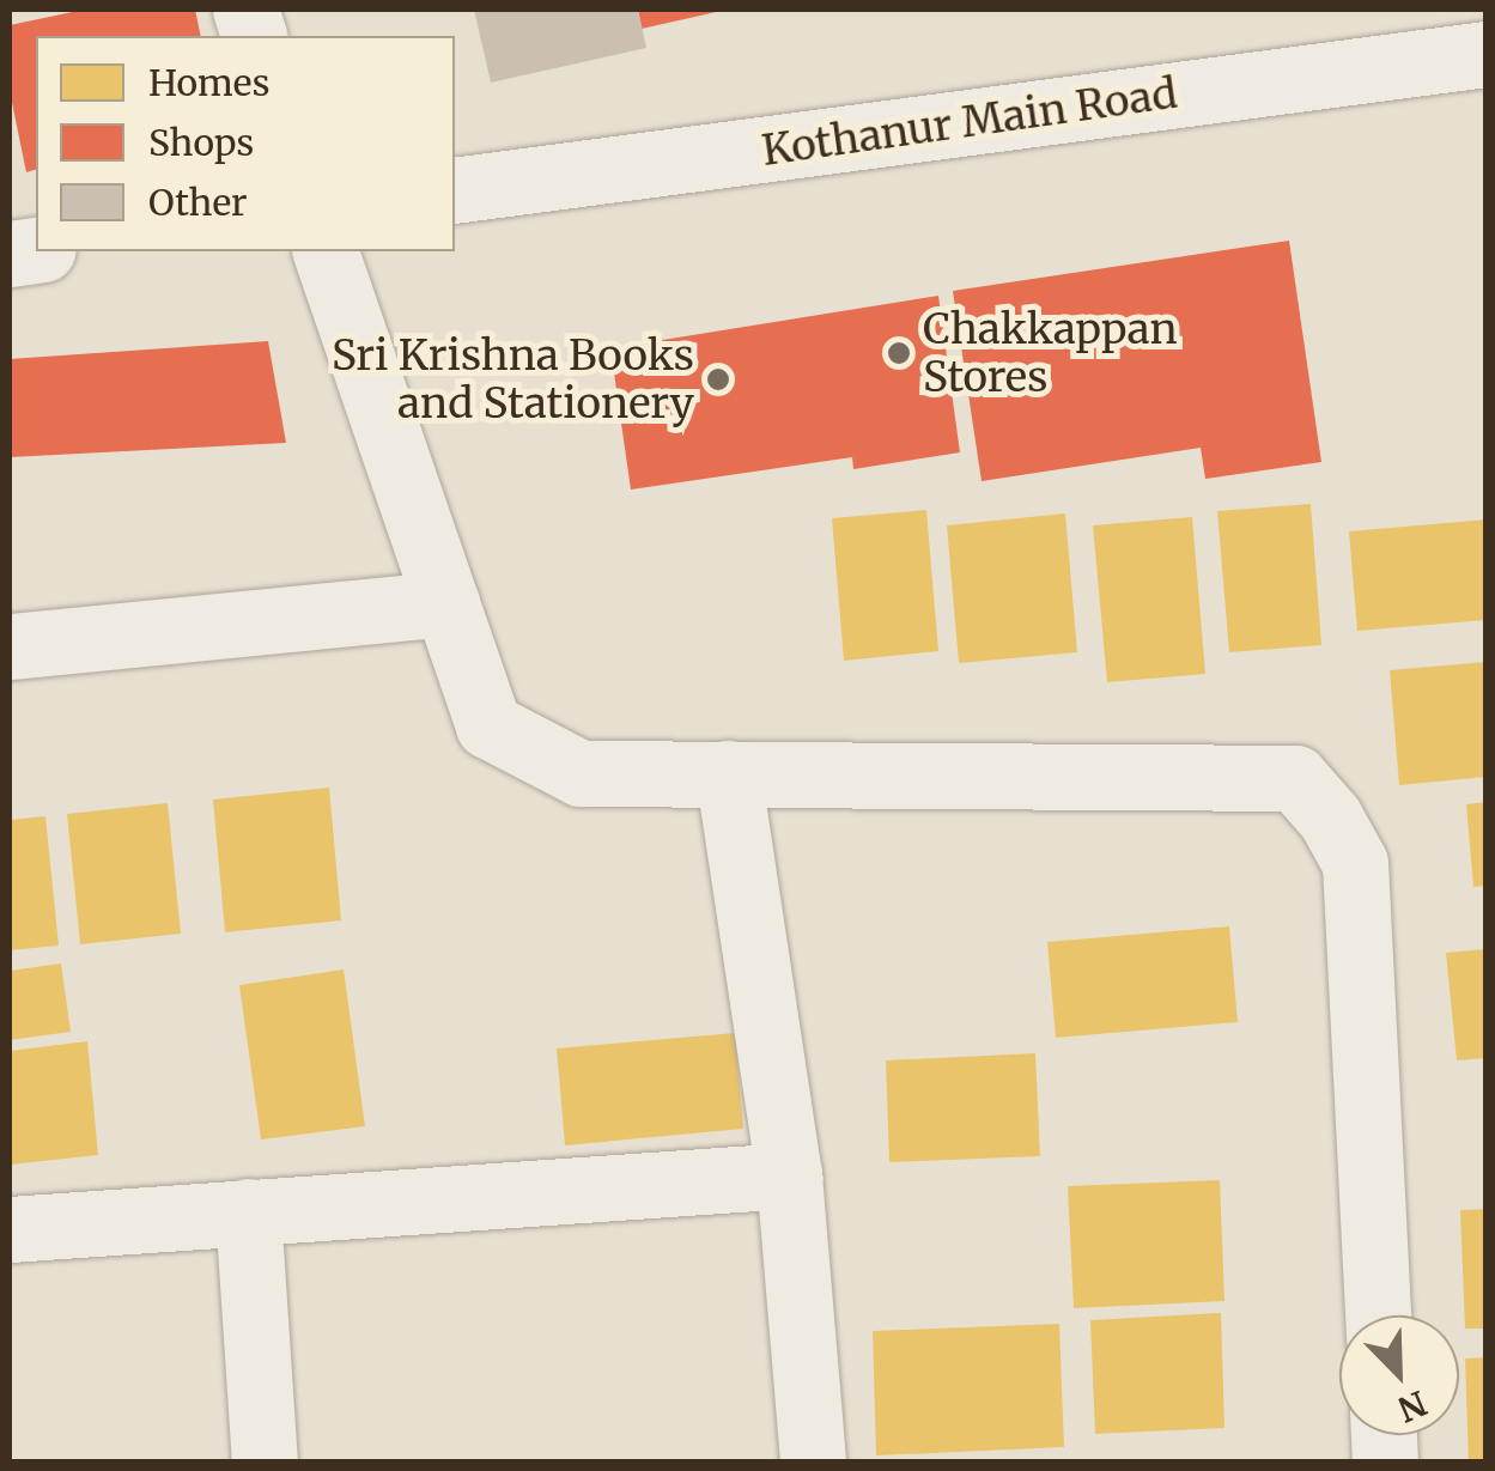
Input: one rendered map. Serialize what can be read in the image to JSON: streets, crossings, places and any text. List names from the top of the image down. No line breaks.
{"streets":{"street":["Kothanur Main Road"]},"places":["Chakkappan Stores","Sri Krishna Books and Stationery"],"legend":["Homes","Shops","Other"],"north":"bottom right"}
